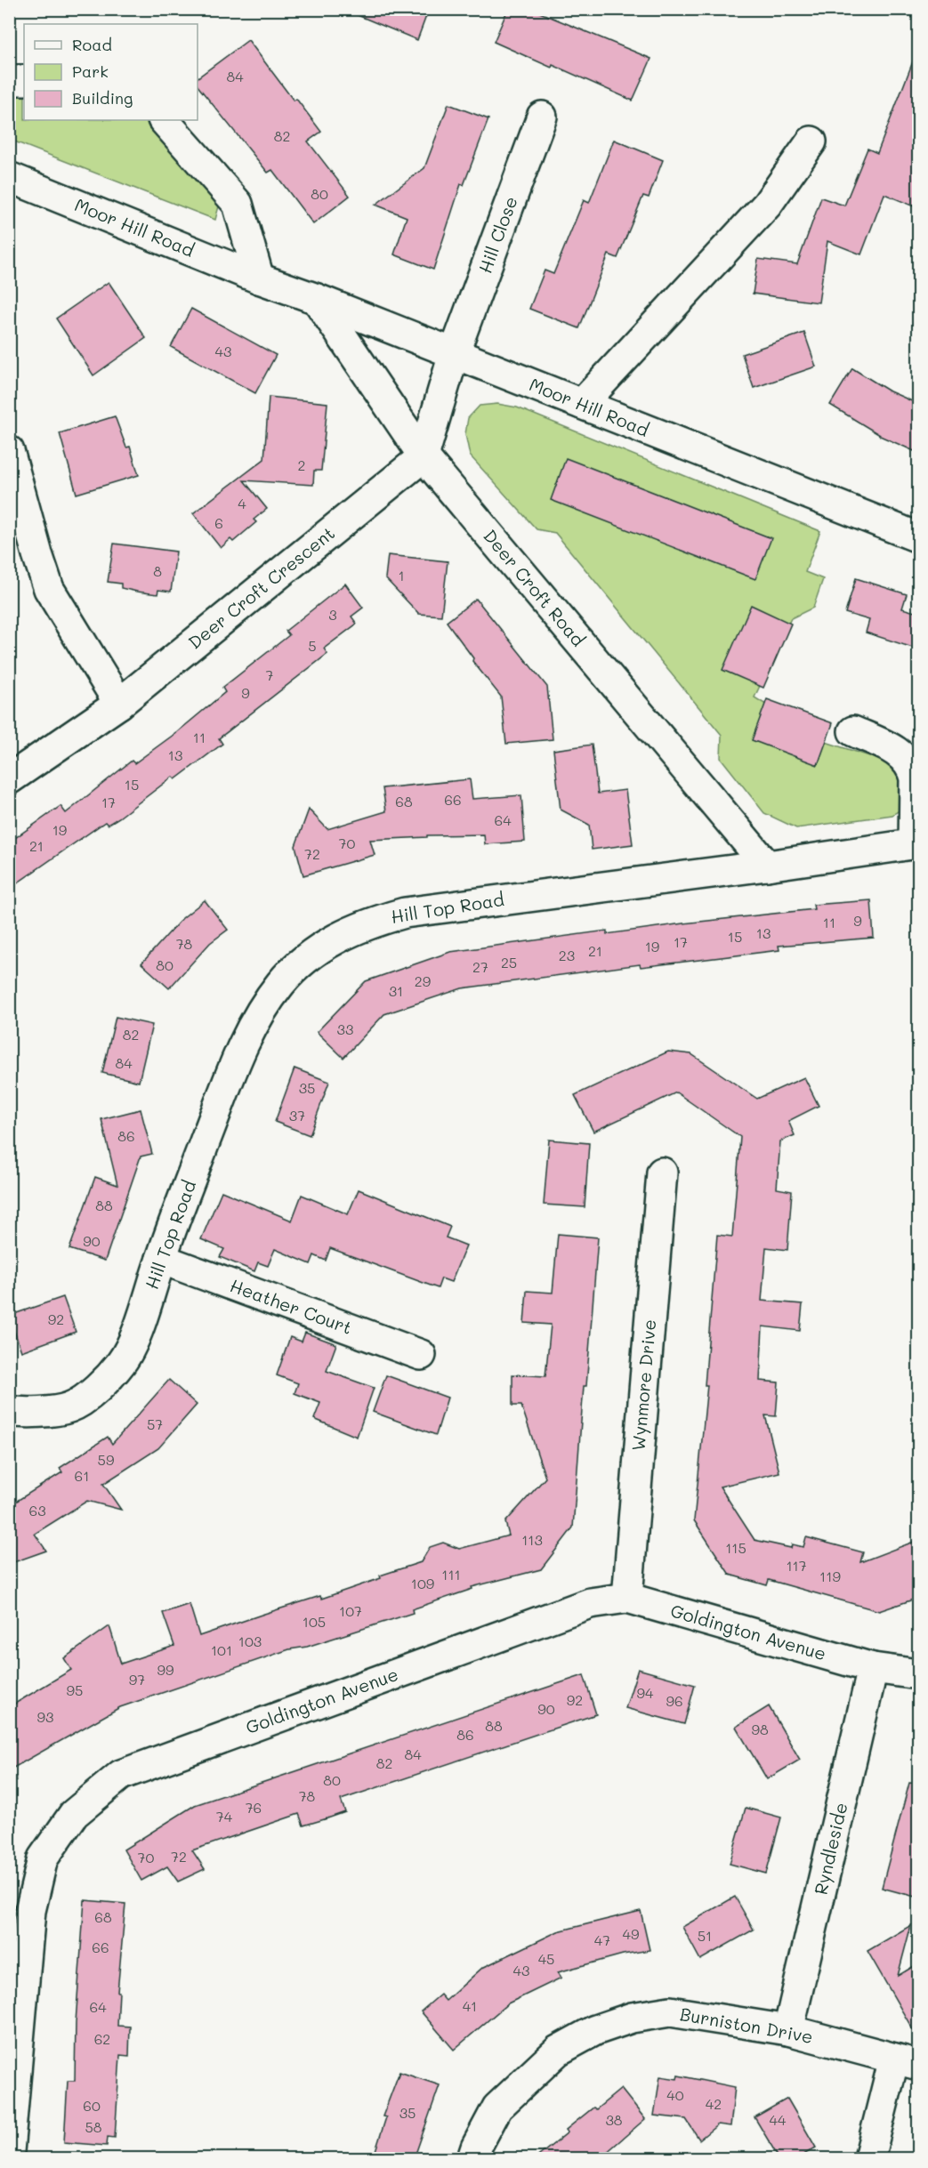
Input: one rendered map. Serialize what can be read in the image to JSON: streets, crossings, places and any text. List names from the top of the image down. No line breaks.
{"streets":{"street":["Moor Hill Road","Hill Close","Deer Croft Crescent","Deer Croft Road","Hill Top Road","Heather Court","Wynmore Drive","Goldington Avenue","Ryndleside","Burniston Drive"]},"crossings":[["Moor Hill Road","Hill Close"],["Moor Hill Road","Deer Croft Road"],["Deer Croft Crescent","Deer Croft Road"],["Deer Croft Road","Hill Top Road"],["Hill Top Road","Heather Court"],["Wynmore Drive","Goldington Avenue"],["Goldington Avenue","Ryndleside"],["Ryndleside","Burniston Drive"]],"house_numbers":["84","82","80","43","2","4","6","8","1","3","5","7","9","11","13","15","66","68","17","64","19","70","21","72","9","11","13","15","17","78","19","21","23","25","80","27","29","31","33","82","84","35","37","86","88","90","92","57","59","61","63","113","115","117","111","119","109","107","105","103","101","99","97","95","94","92","96","90","93","88","98","86","84","82","80","78","76","74","72","70","68","49","51","47","66","45","43","41","64","62","40","42","60","35","38","44","58"],"legend":["Road","Park","Building"]}
